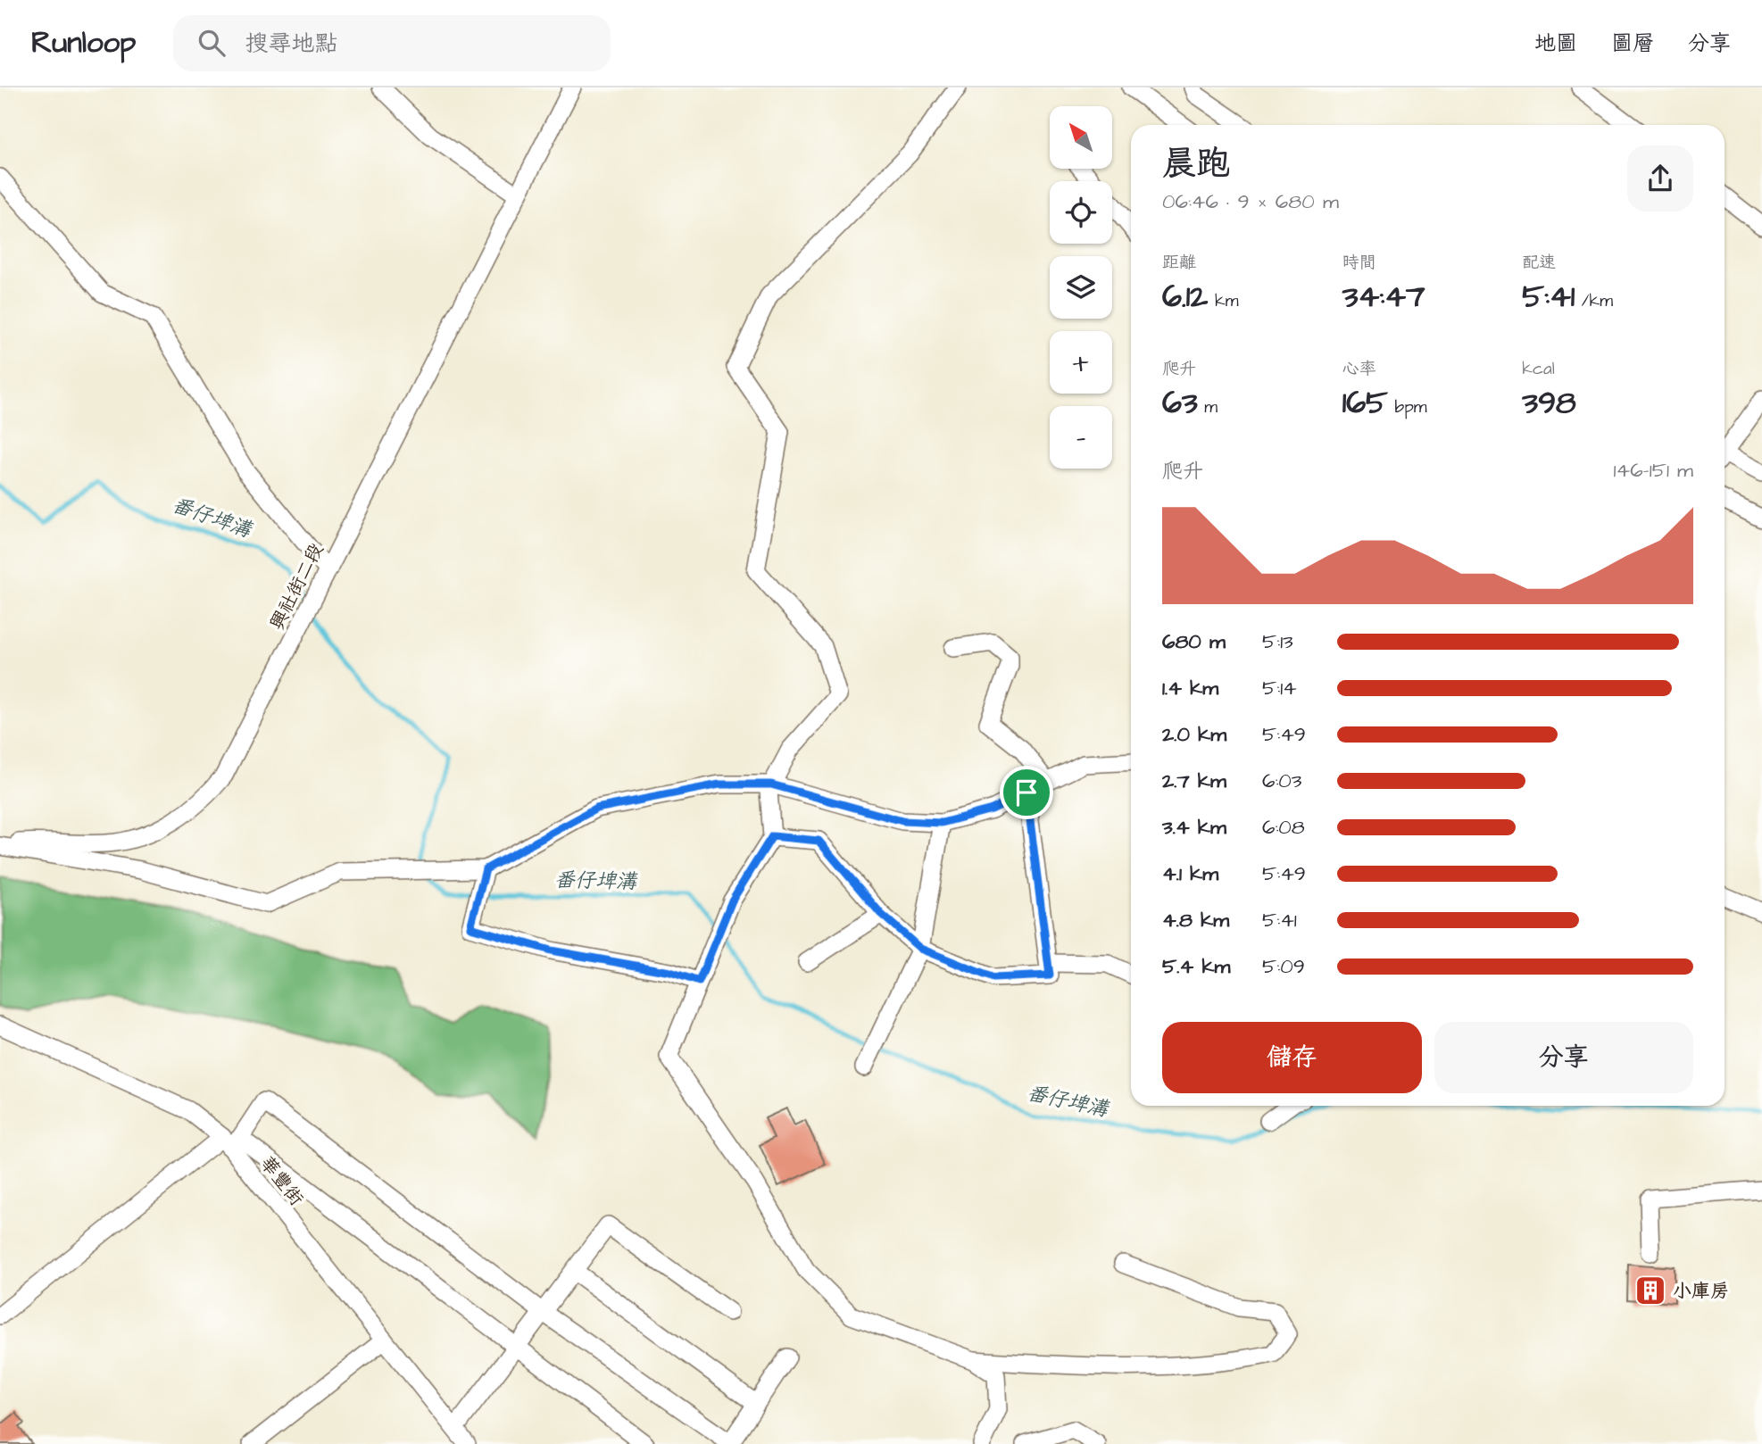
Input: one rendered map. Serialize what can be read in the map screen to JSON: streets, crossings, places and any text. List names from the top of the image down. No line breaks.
{"streets":{"street":["興社街二段","華豐街"]},"water":["番仔埤溝"],"places":{"building":["小庫房"]},"north":"top left","page":{"header":"Runloop","search":"搜尋地點","nav":["地圖","圖層","分享"],"map_buttons":["+","−"],"heading":["晨跑","06:46 · 9 × 680 m"],"stats":[["距離","6.12 km"],["時間","34:47"],["配速","5:41 /km"],["爬升","63 m"],["心率","165 bpm"],["kcal","398"]],"chart":["爬升","146–151 m"],"list":[{"name":"680 m","note":"5:13"},{"name":"1.4 km","note":"5:14"},{"name":"2.0 km","note":"5:49"},{"name":"2.7 km","note":"6:03"},{"name":"3.4 km","note":"6:08"},{"name":"4.1 km","note":"5:49"},{"name":"4.8 km","note":"5:41"},{"name":"5.4 km","note":"5:09"}],"buttons":["儲存","分享"]}}
